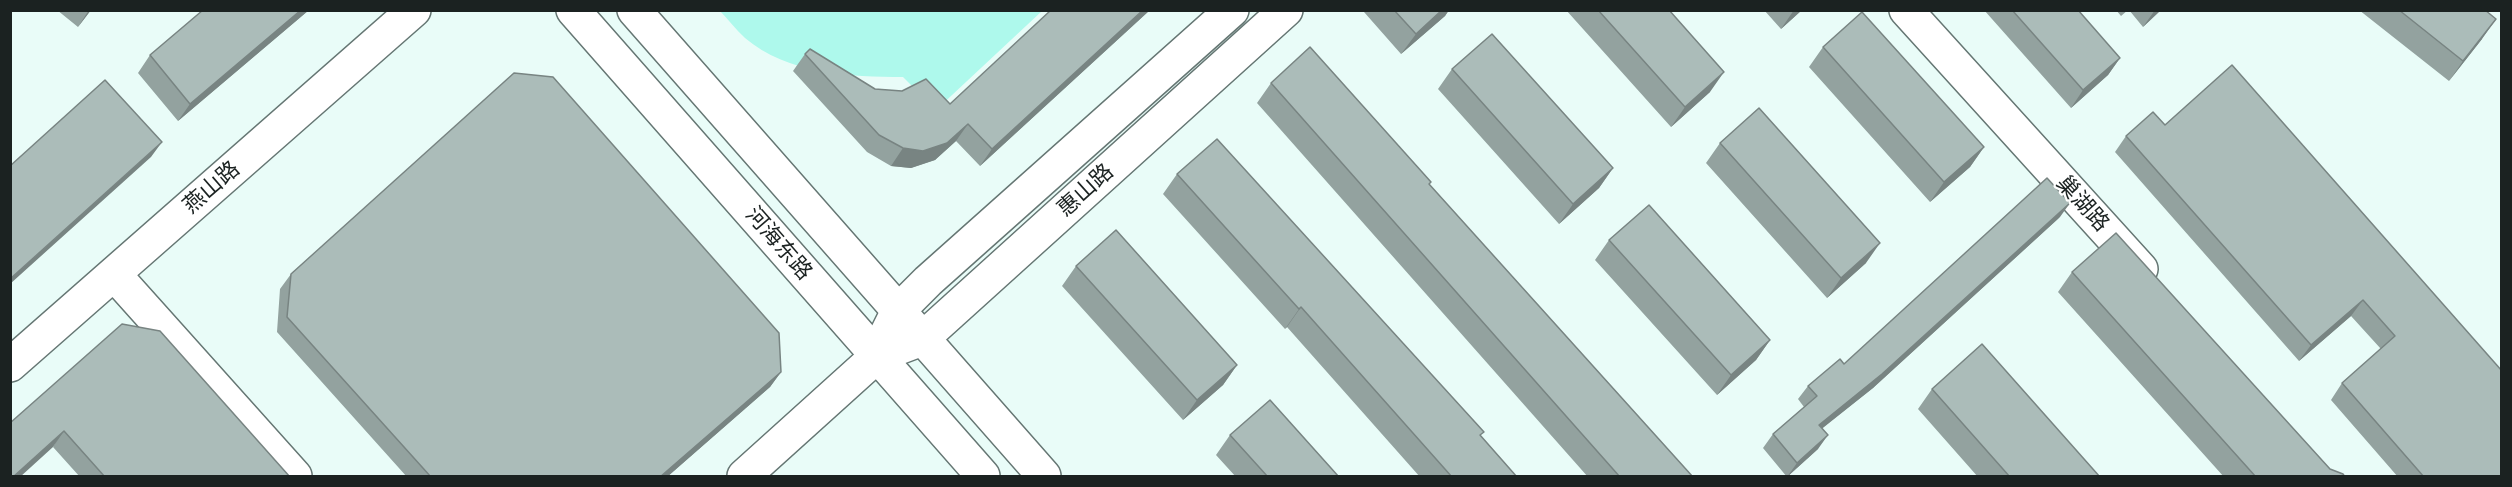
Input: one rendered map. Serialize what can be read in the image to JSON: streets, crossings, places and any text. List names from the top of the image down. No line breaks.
{"streets":{"street":["燕山路","惠山路","巢湖路","河海东路"]},"crossings":[["惠山路","河海东路"]]}
